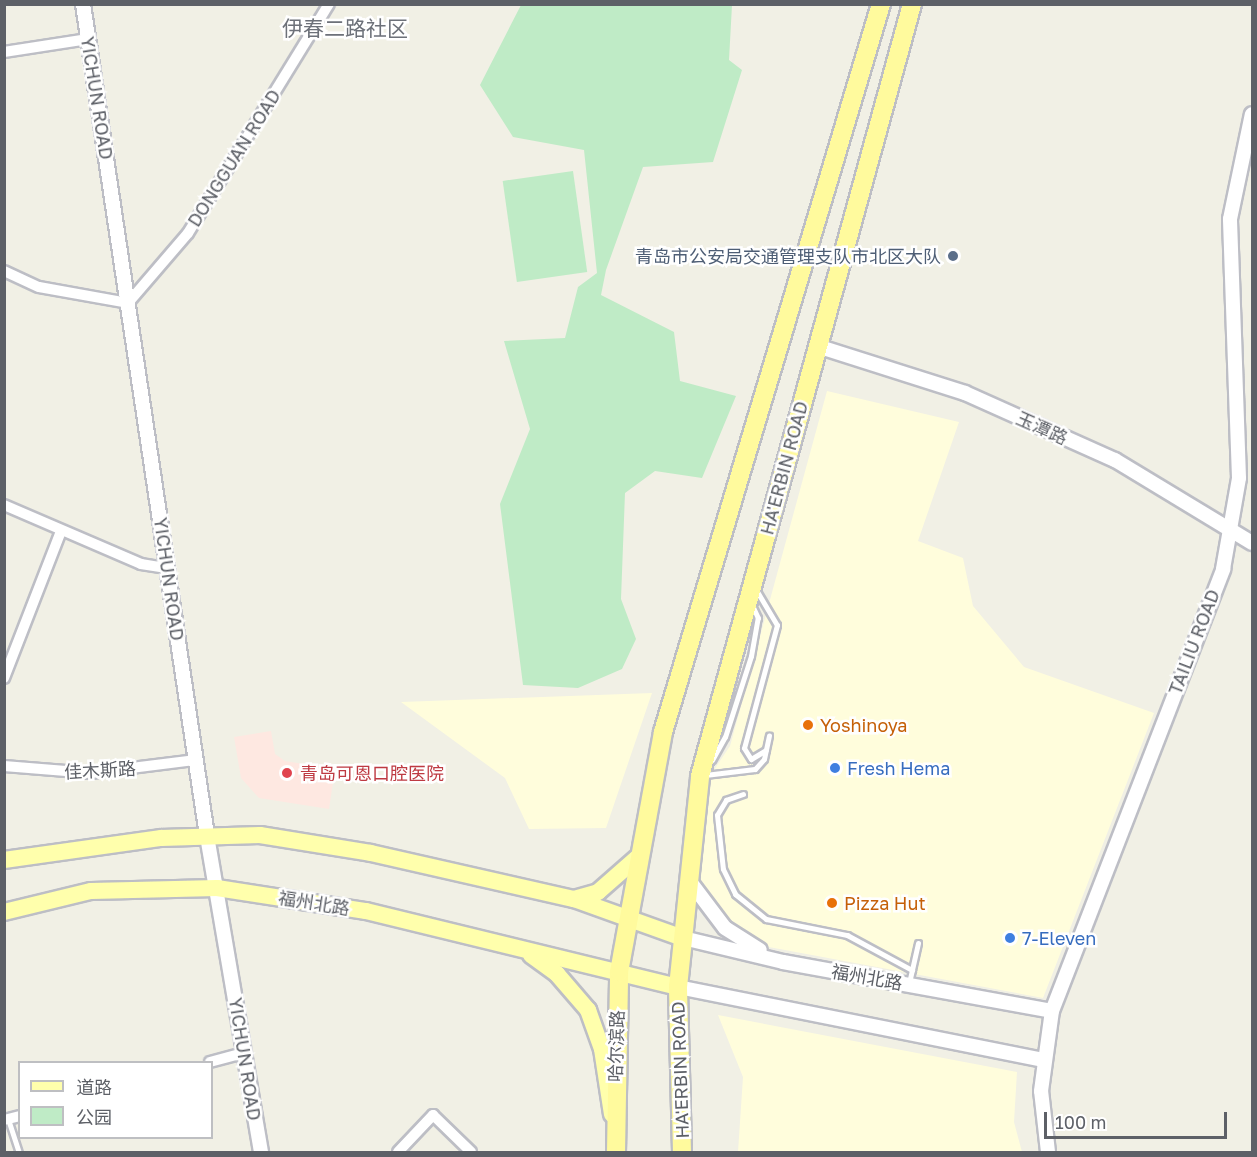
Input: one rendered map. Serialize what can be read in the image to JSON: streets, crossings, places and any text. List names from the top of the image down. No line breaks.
{"streets":{"highway":["HA'ERBIN ROAD","哈尔滨路"],"main road":["福州北路"],"street":["YICHUN ROAD","DONGGUAN ROAD","玉潭路","TAILIU ROAD","佳木斯路"]},"crossings":[["YICHUN ROAD","DONGGUAN ROAD"],["YICHUN ROAD","佳木斯路"],["YICHUN ROAD","福州北路"],["玉潭路","HA'ERBIN ROAD"],["玉潭路","TAILIU ROAD"],["HA'ERBIN ROAD","福州北路"],["TAILIU ROAD","福州北路"],["福州北路","哈尔滨路"]],"districts":["伊春二路社区"],"places":["青岛市公安局交通管理支队市北区大队","Yoshinoya","Fresh Hema","青岛可恩口腔医院","Pizza Hut","7-Eleven"],"legend":["道路","公园"],"scale_bar":"100 m"}
